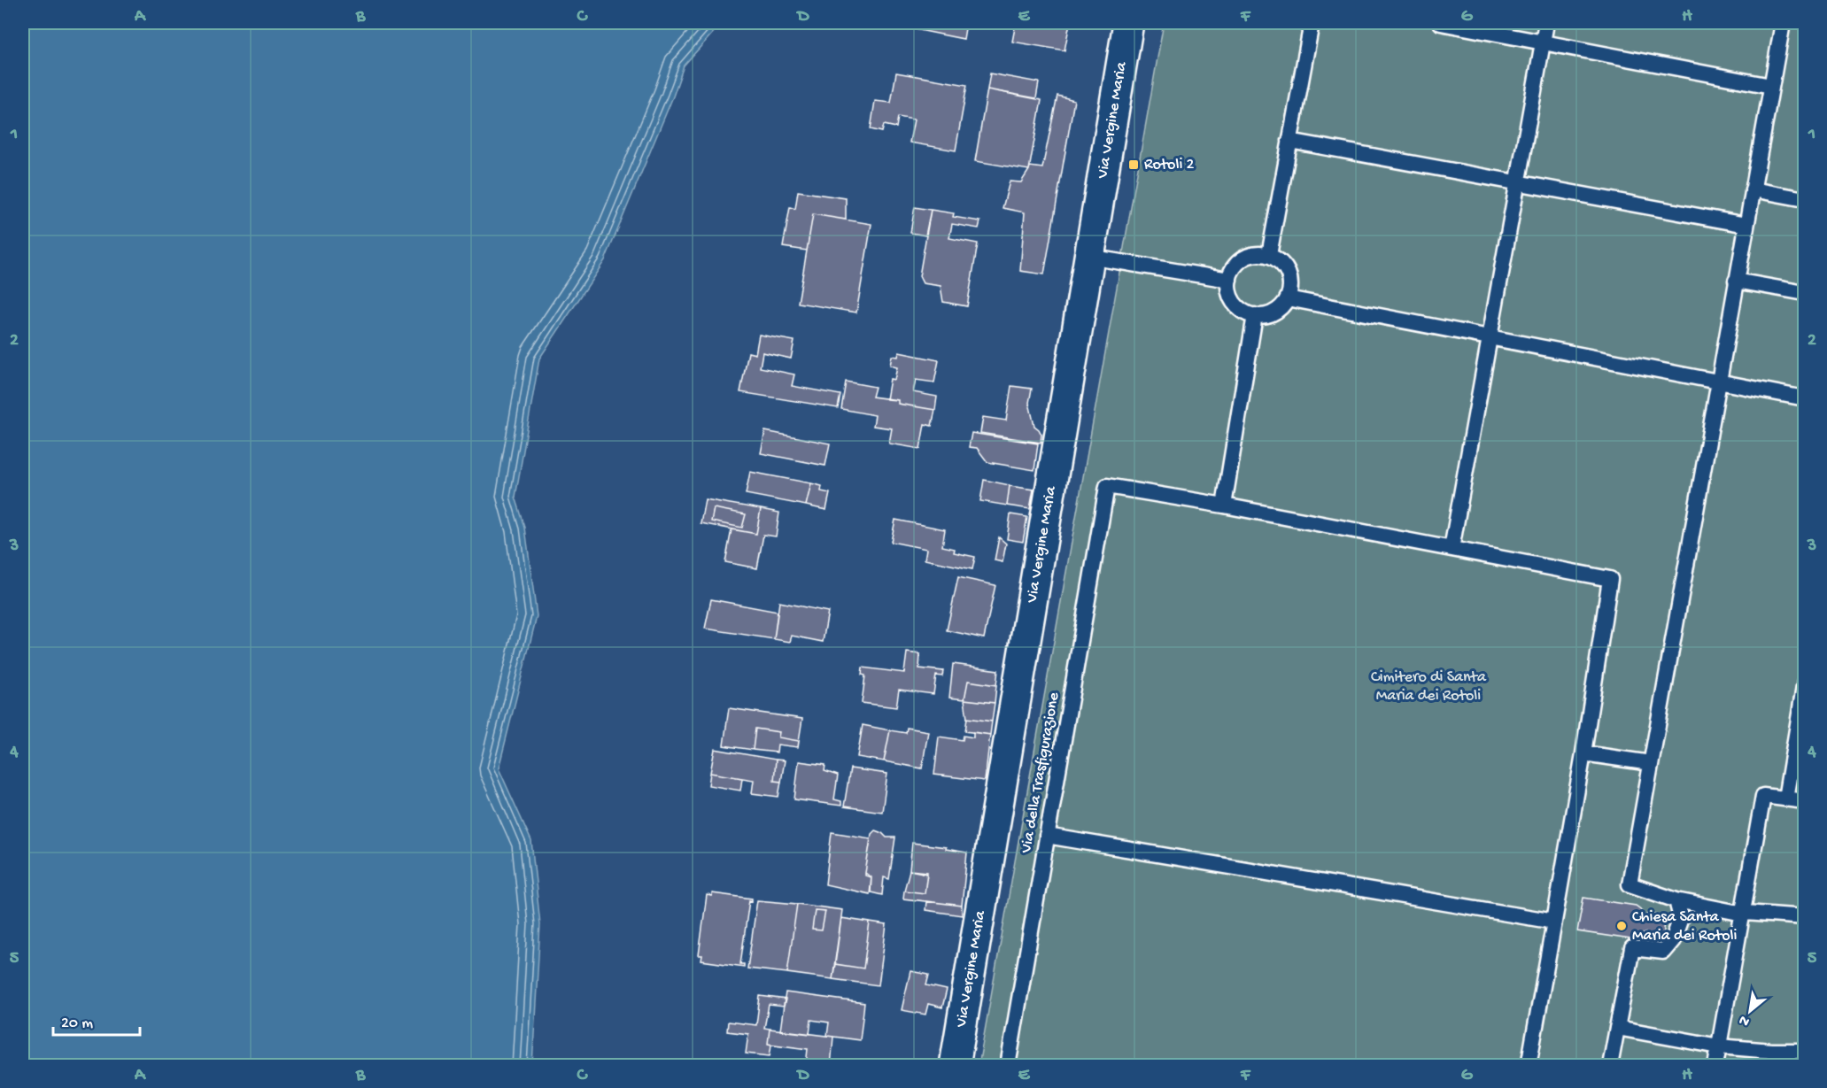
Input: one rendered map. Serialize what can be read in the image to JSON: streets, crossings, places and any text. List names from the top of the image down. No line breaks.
{"streets":{"main road":["Via Vergine Maria"],"lane":["Via della Trasfigurazione"]},"parks":["Cimitero di Santa Maria dei Rotoli"],"places":{"transit":["Rotoli 2"],"other":["Chiesa Santa Maria dei Rotoli"]},"scale_bar":"20 m","north":"bottom left","grid":{"columns":["A","B","C","D","E","F","G","H"],"rows":["1","2","3","4","5"]}}
